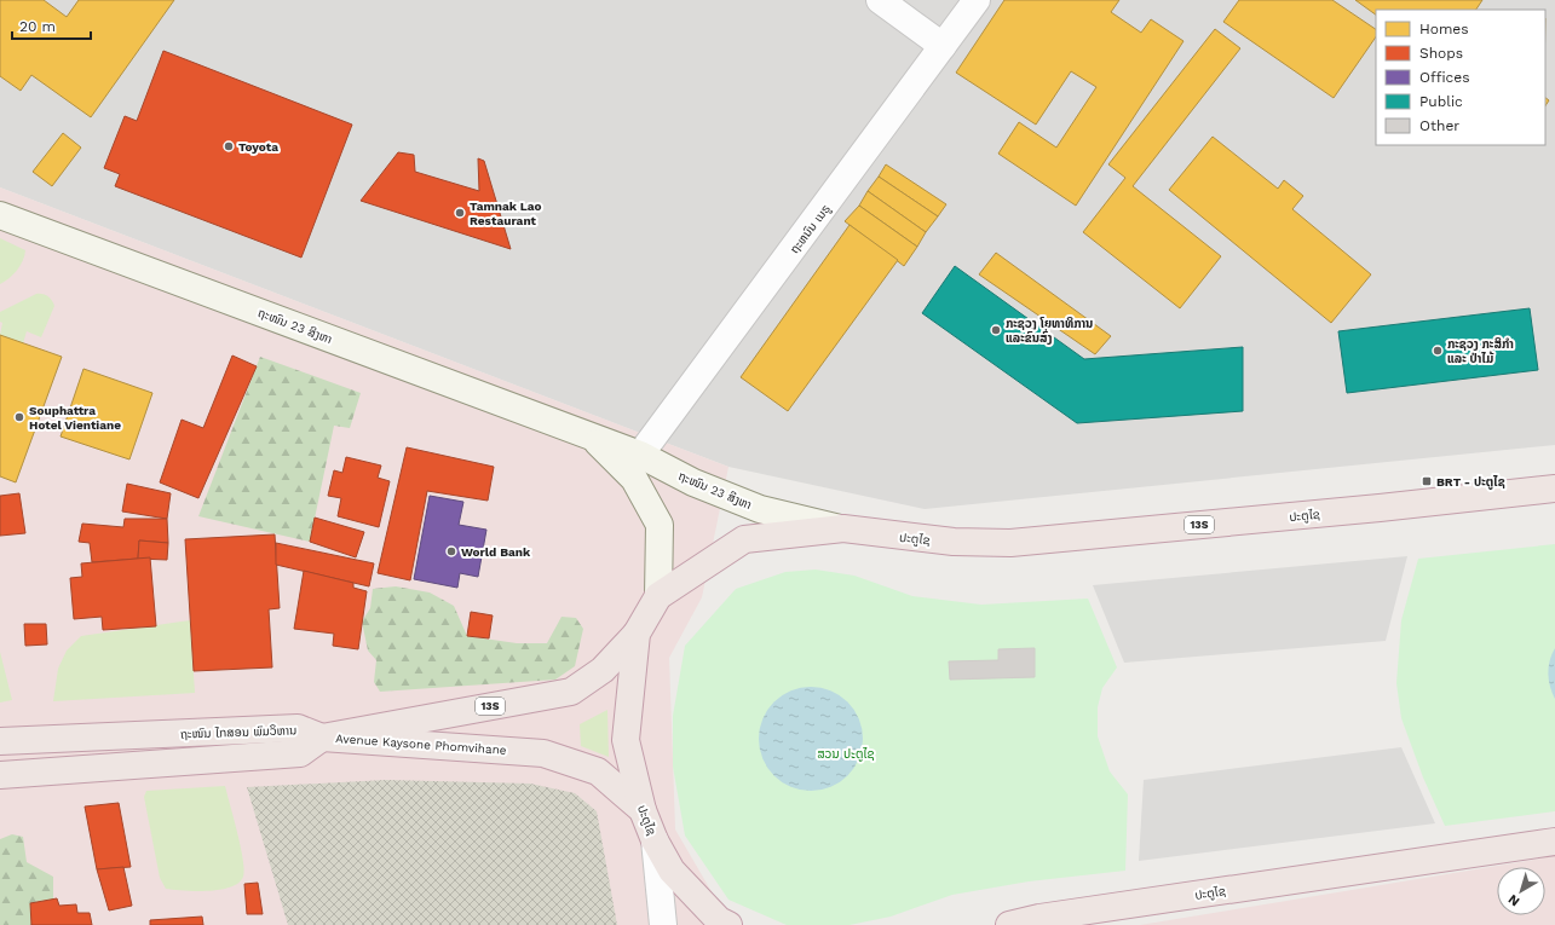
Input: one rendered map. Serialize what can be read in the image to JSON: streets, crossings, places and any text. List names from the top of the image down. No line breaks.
{"streets":{"highway":["ປະຕູໄຊ","13S","ຖະໜົນ ໄກສອນ ພົມວິຫານ","Avenue Kaysone Phomvihane"],"main road":["ຖະໜົນ 23 ສິງຫາ"],"street":["ຖະຫນົນ ເນຣູ"]},"crossings":[["ຖະຫນົນ ເນຣູ","ຖະໜົນ 23 ສິງຫາ"],["ຖະໜົນ 23 ສິງຫາ","ປະຕູໄຊ"],["ປະຕູໄຊ","Avenue Kaysone Phomvihane"],["ຖະໜົນ ໄກສອນ ພົມວິຫານ","Avenue Kaysone Phomvihane"]],"parks":["ສວນ ປະຕູໄຊ"],"places":{"other":["Toyota","Tamnak Lao Restaurant","ກະຊວງ ໂຍທາທິການ ແລະຂົນສົ່ງ","ກະຊວງ ກະສິກຳ ແລະ ປ່າໄມ້","Souphattra Hotel Vientiane","World Bank"],"transit":["BRT - ປະຕູໄຊ"]},"legend":["Homes","Shops","Offices","Public","Other"],"scale_bar":"20 m","north":"bottom left"}
